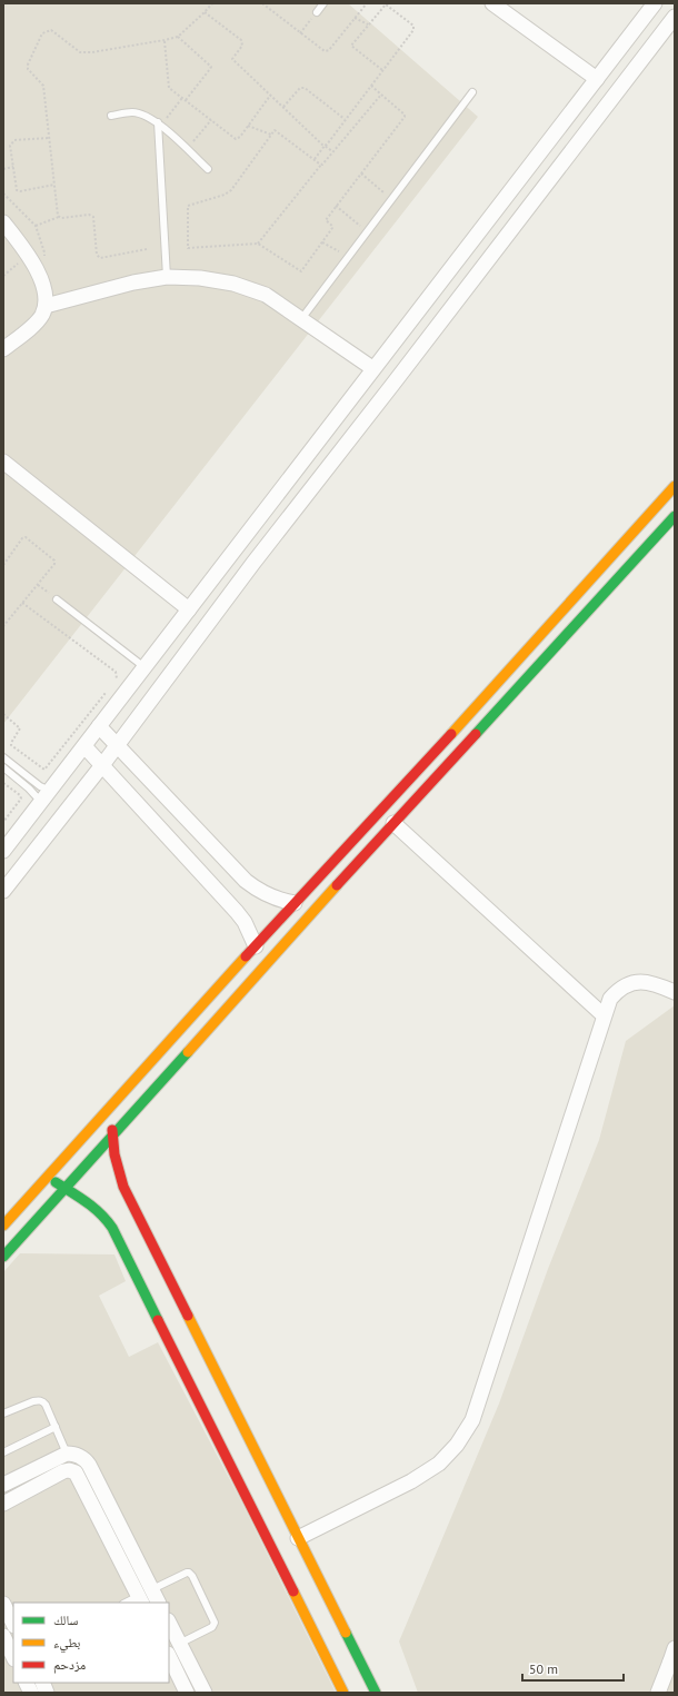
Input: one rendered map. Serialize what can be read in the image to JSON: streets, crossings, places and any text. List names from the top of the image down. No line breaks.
{"legend":["سالك","بطيء","مزدحم"],"scale_bar":"50 m"}
